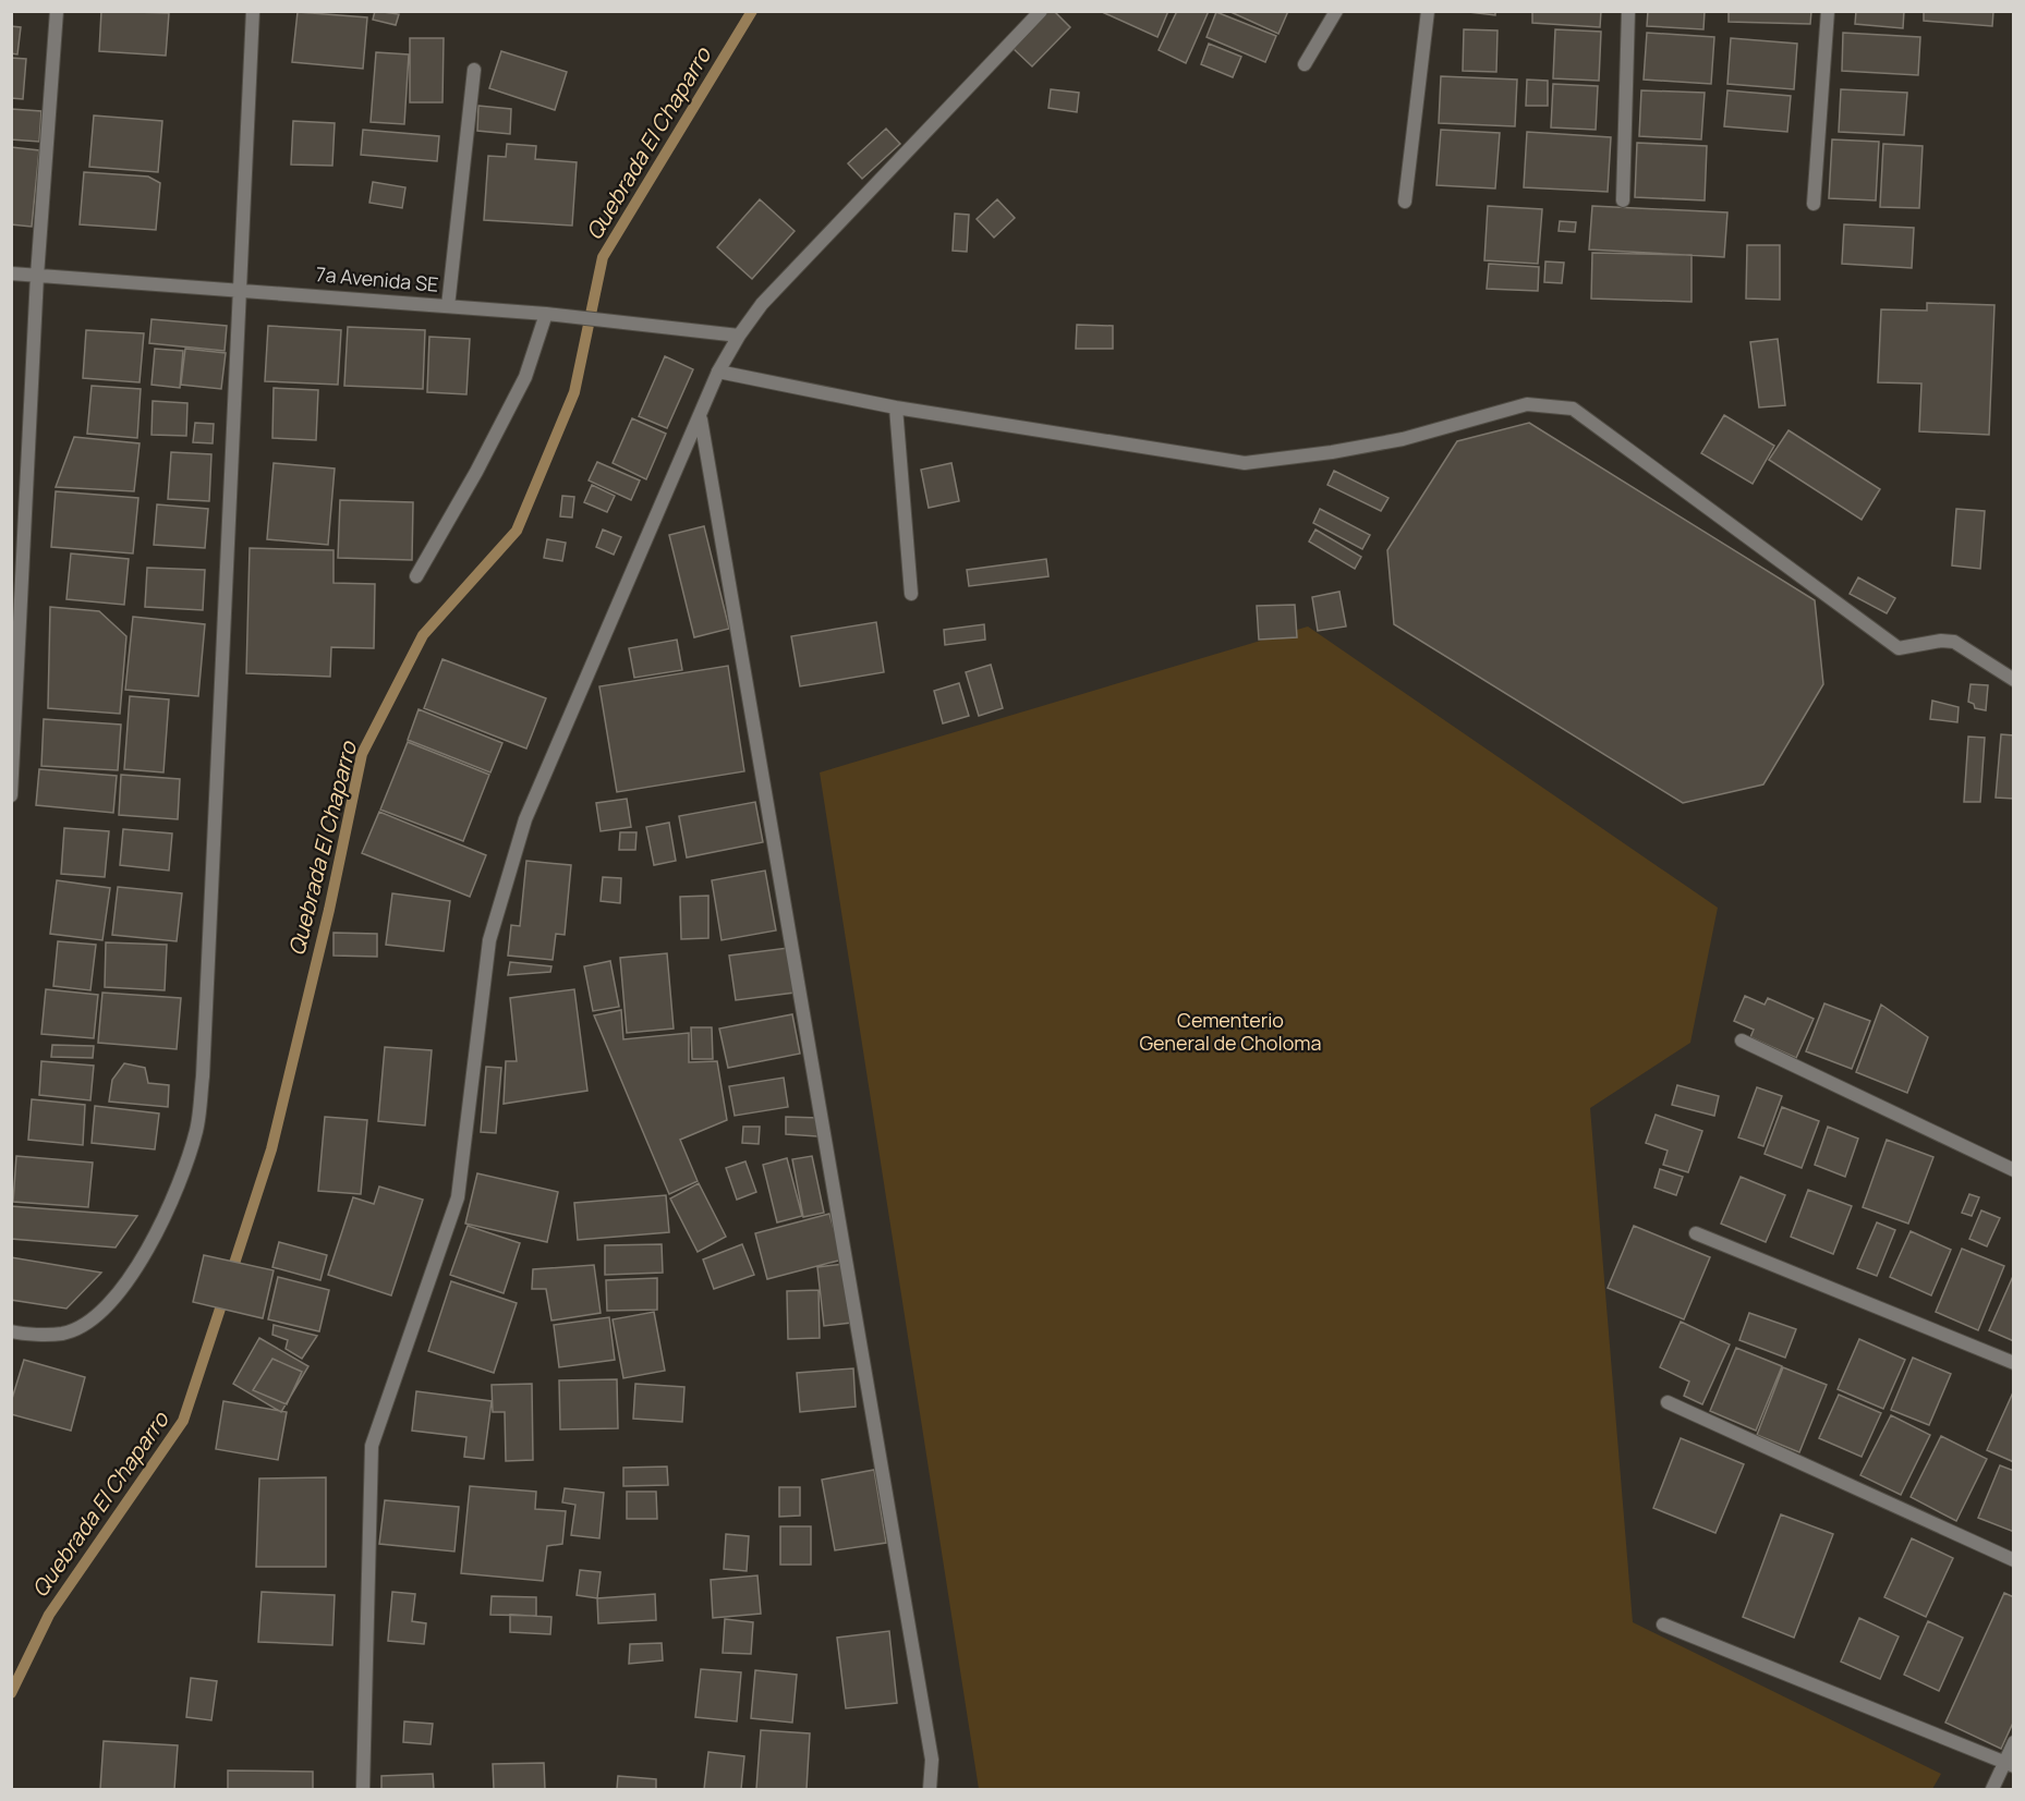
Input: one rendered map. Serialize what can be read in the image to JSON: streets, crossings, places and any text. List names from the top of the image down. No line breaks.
{"streets":{"street":["7a Avenida SE"]},"water":["Quebrada El Chaparro"],"parks":["Cementerio General de Choloma"]}
